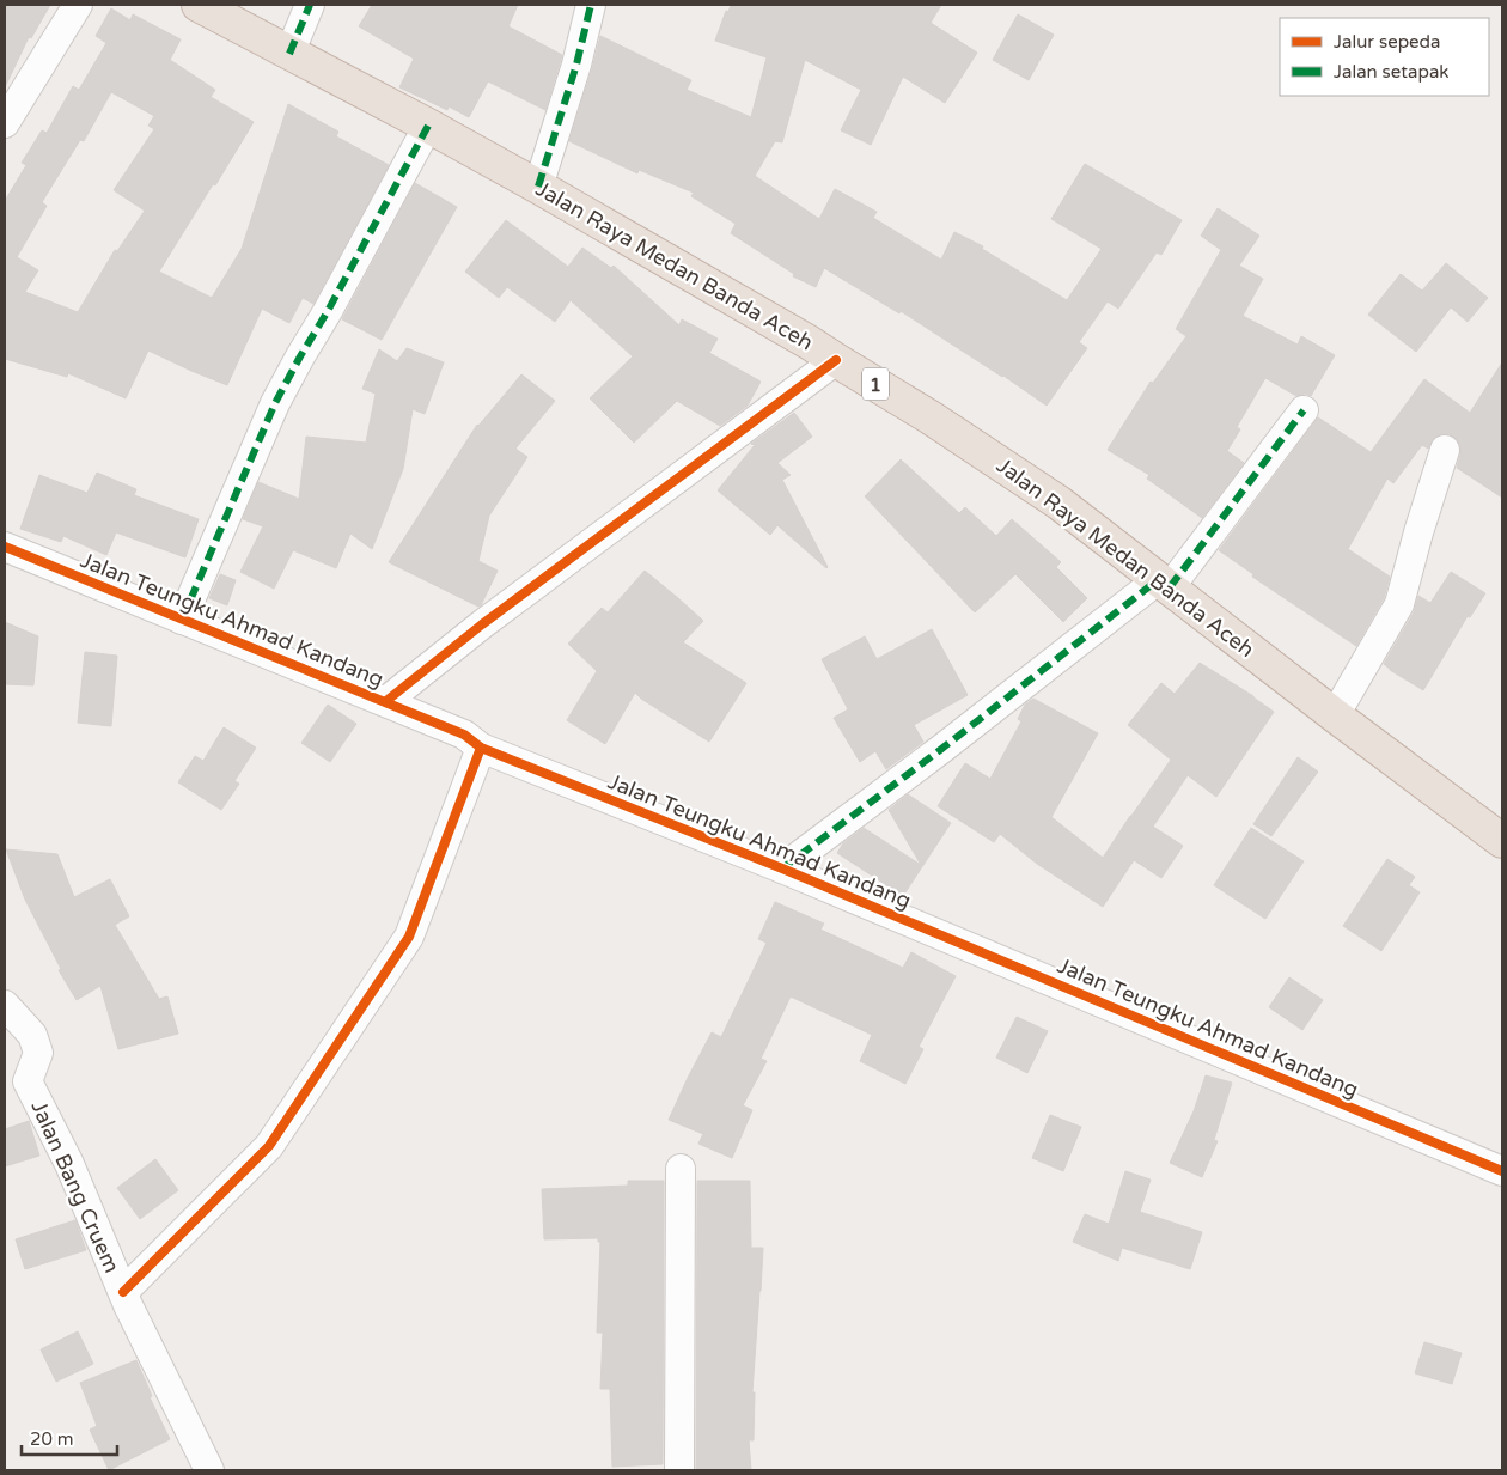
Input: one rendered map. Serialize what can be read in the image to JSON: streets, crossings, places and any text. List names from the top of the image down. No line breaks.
{"streets":{"highway":["Jalan Raya Medan Banda Aceh","1"],"street":["Jalan Teungku Ahmad Kandang","Jalan Bang Cruem"]},"legend":["Jalur sepeda","Jalan setapak"],"scale_bar":"20 m"}
